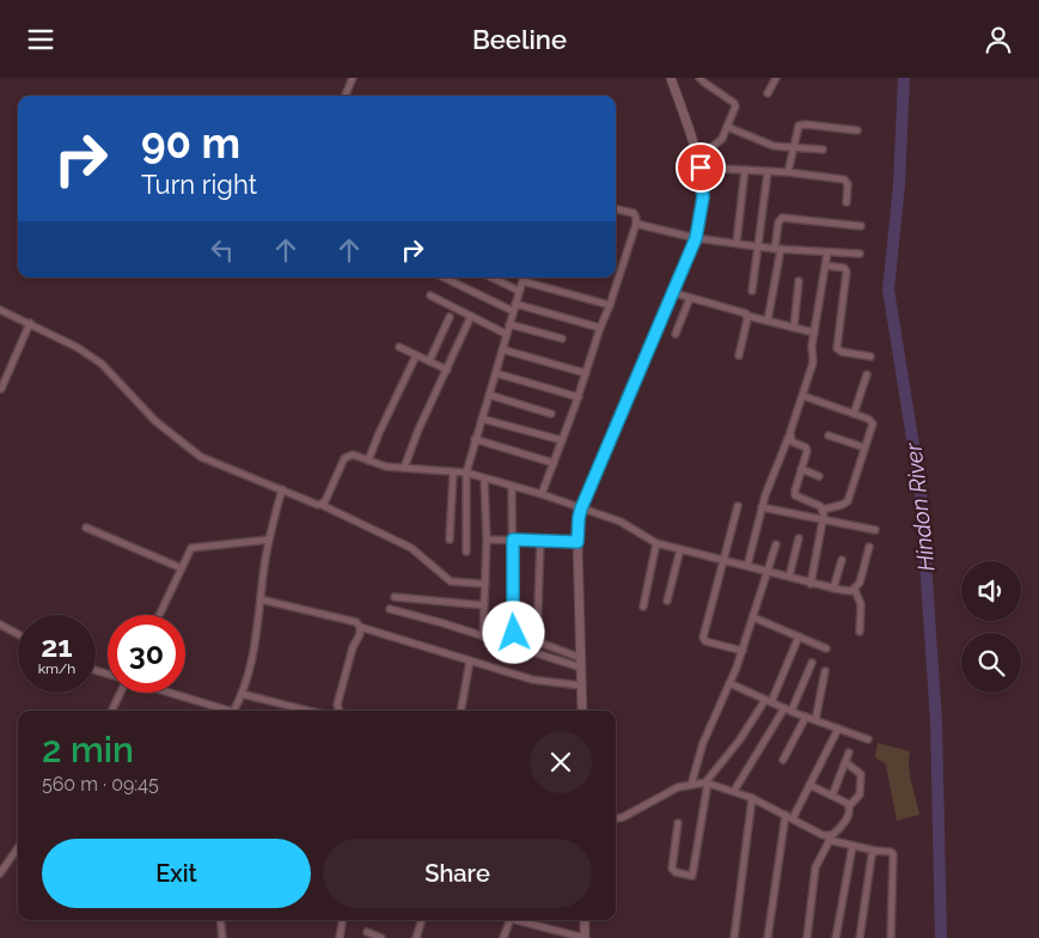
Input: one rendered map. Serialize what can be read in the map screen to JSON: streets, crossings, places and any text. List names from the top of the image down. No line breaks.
{"water":["Hindon River"],"page":{"header":"Beeline","turn":["90 m","Turn right"],"speed":"21 km/h","limit":"30","heading":["2 min","560 m · 09:45"],"buttons":["Exit","Share"]}}
